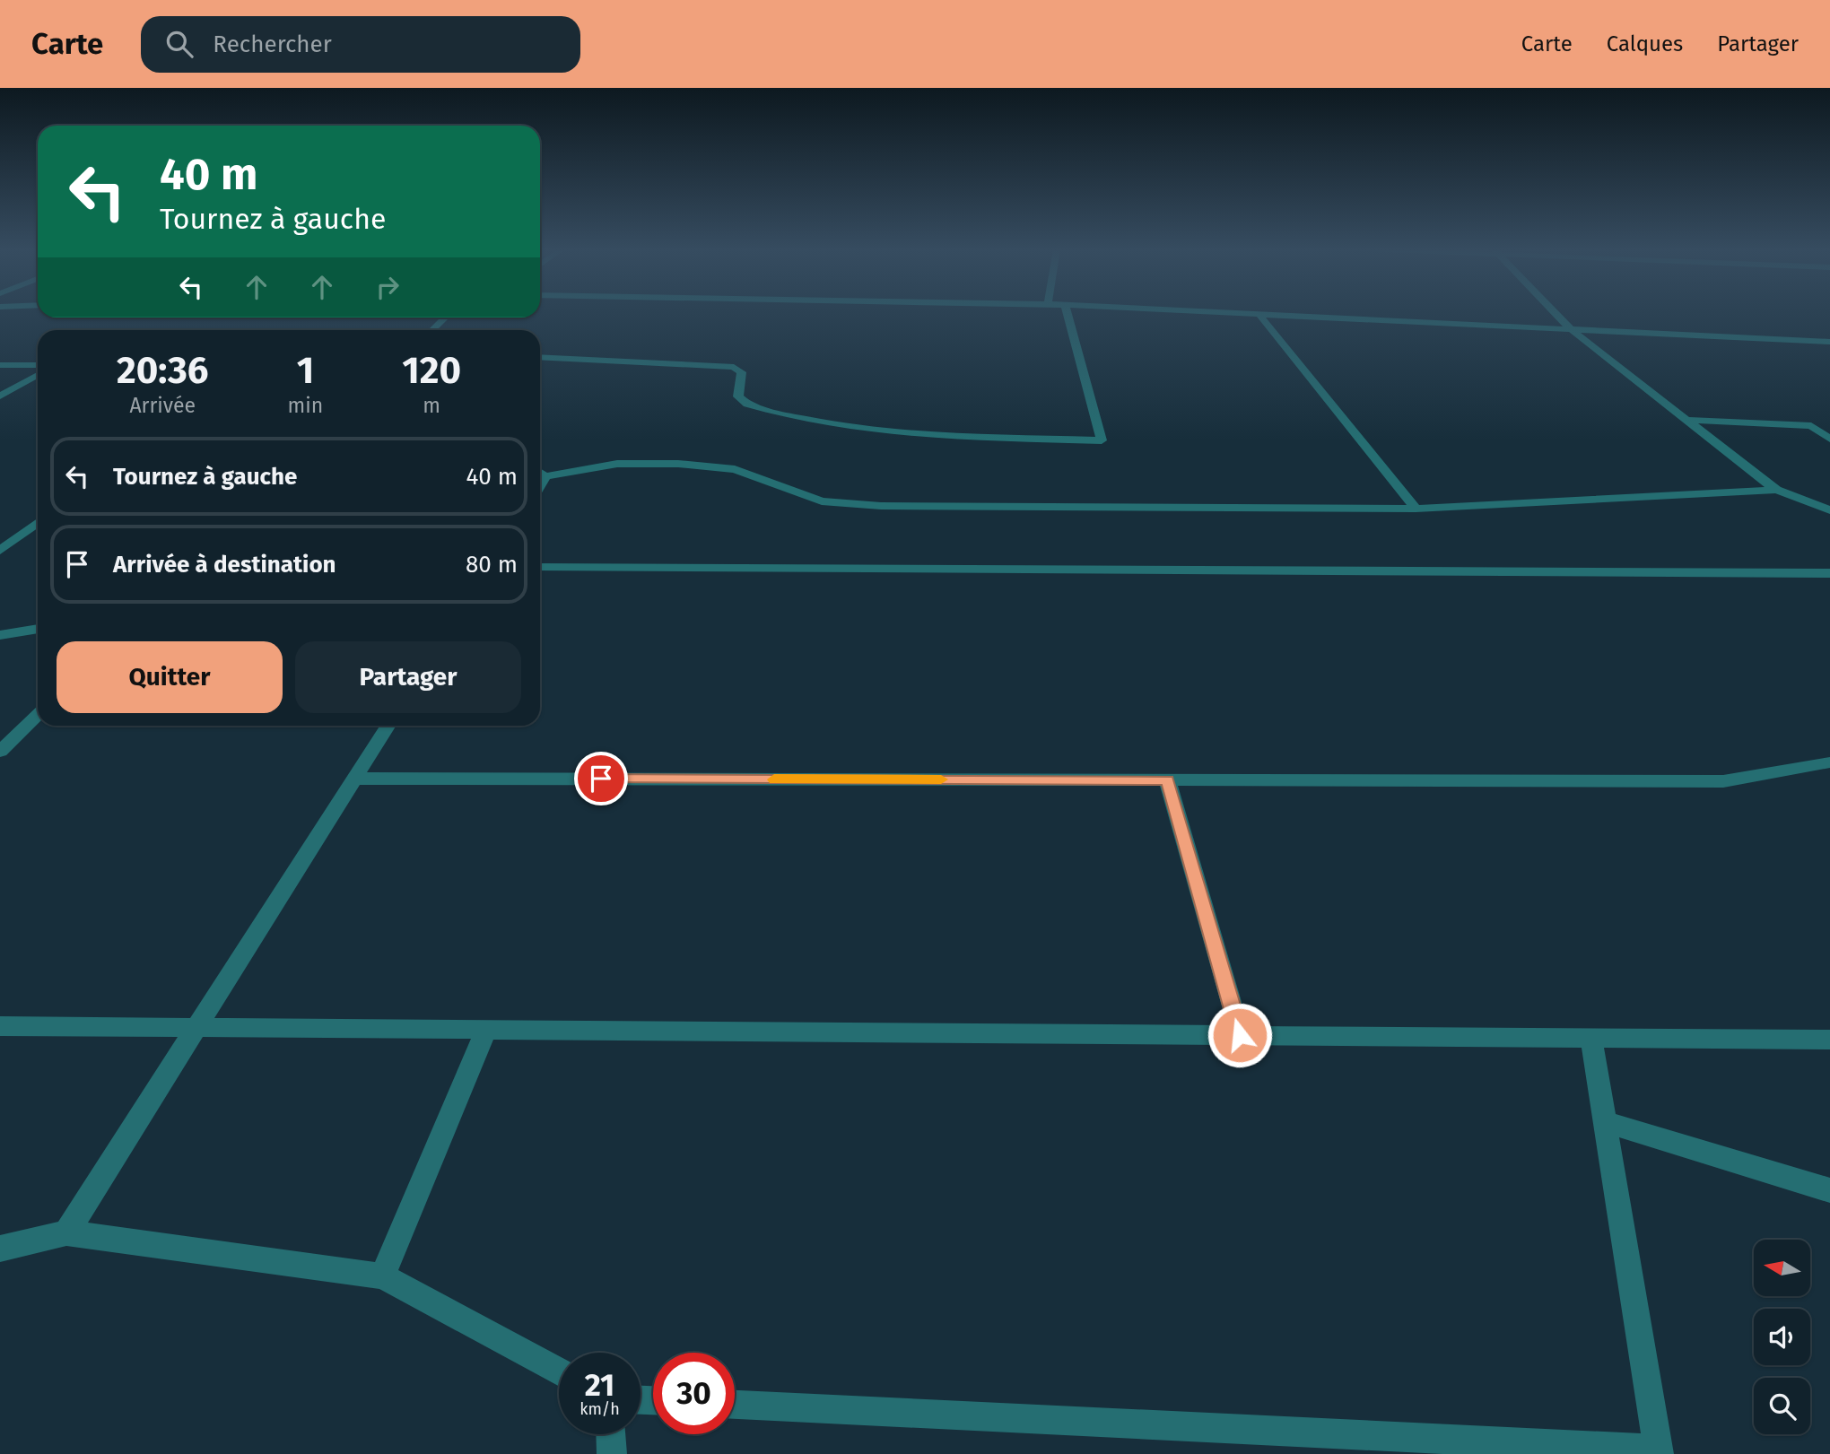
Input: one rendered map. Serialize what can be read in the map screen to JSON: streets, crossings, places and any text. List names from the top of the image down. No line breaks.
{"north":"left","page":{"header":"Carte","search":"Rechercher","nav":["Carte","Calques","Partager"],"turn":["40 m","Tournez à gauche"],"eta":["20:36","Arrivée","1","min","120","m"],"list":[{"name":"Tournez à gauche","value":"40 m"},{"name":"Arrivée à destination","value":"80 m"}],"buttons":["Quitter","Partager"],"speed":"21 km/h","limit":"30"}}
